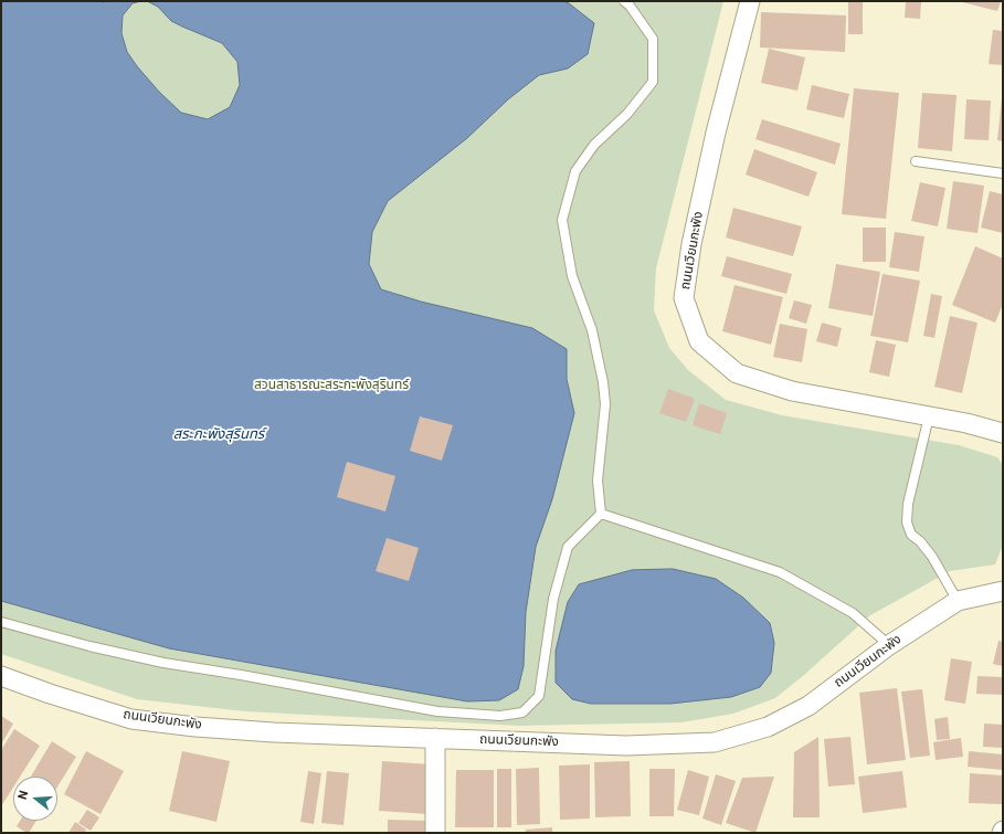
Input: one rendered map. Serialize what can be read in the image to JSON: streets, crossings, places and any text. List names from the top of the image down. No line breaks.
{"streets":{"street":["ถนนเวียนกะพัง"]},"water":["สระกะพังสุรินทร์"],"parks":["สวนสาธารณะสระกะพังสุรินทร์"],"north":"left"}
